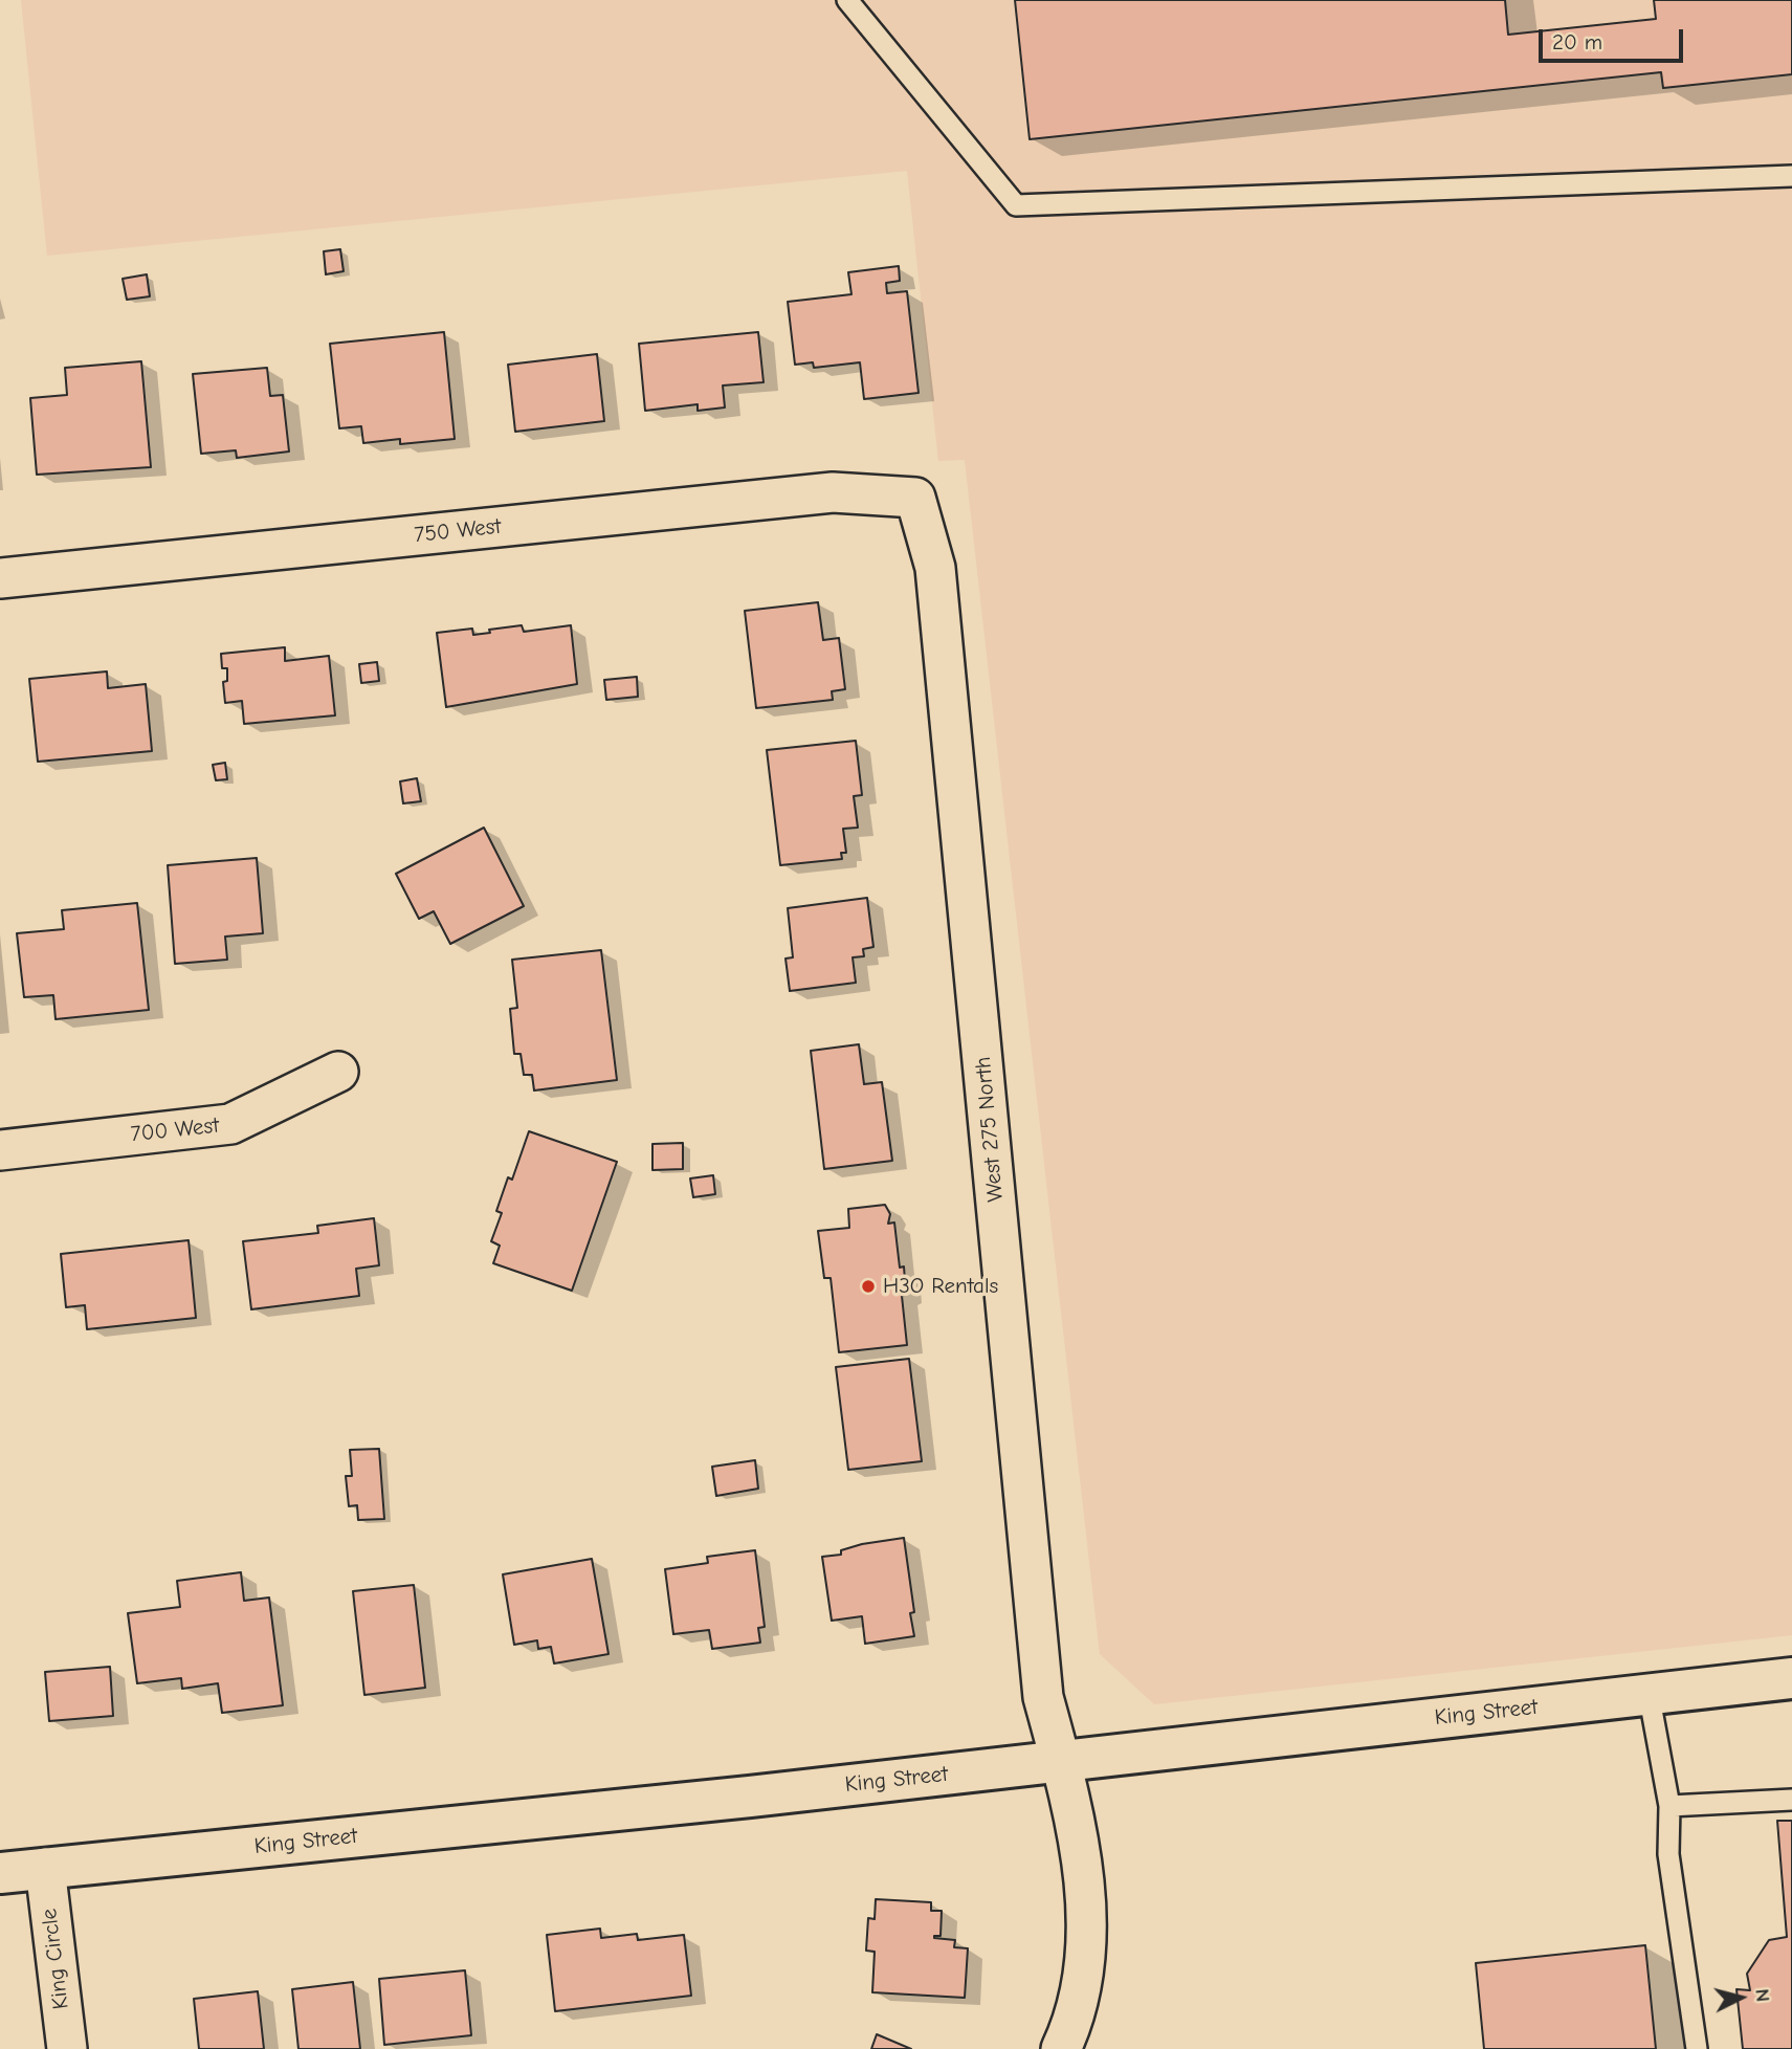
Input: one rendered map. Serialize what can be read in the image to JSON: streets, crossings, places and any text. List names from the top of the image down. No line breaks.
{"streets":{"street":["750 West","West 275 North","700 West","King Street","King Circle"]},"crossings":[["750 West","West 275 North"],["West 275 North","King Street"],["King Street","King Circle"]],"places":["H3O Rentals"],"scale_bar":"20 m","north":"right"}
